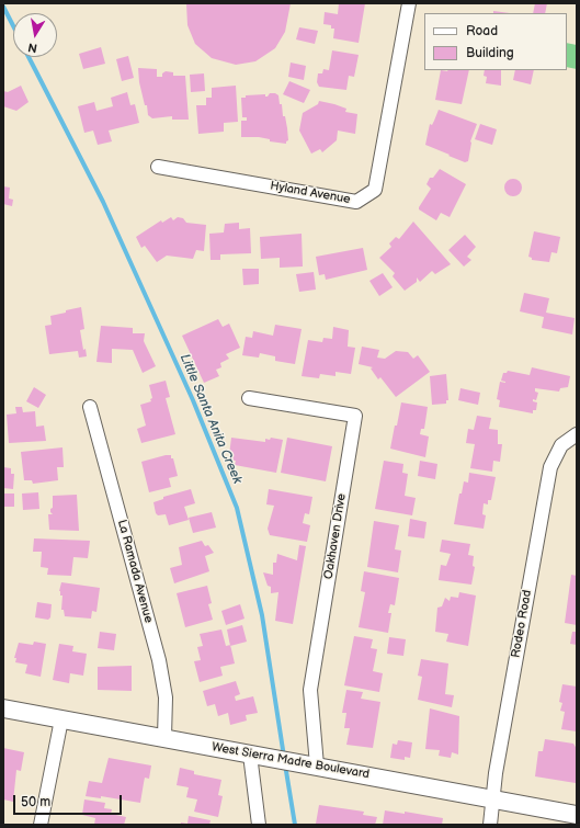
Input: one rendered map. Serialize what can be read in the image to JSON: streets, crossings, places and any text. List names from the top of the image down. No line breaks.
{"streets":{"street":["Hyland Avenue","Oakhaven Drive","La Ramada Avenue","Rodeo Road","West Sierra Madre Boulevard"]},"crossings":[["Oakhaven Drive","West Sierra Madre Boulevard"],["La Ramada Avenue","West Sierra Madre Boulevard"],["Rodeo Road","West Sierra Madre Boulevard"]],"water":["Little Santa Anita Creek"],"legend":["Road","Building"],"scale_bar":"50 m","north":"bottom"}
